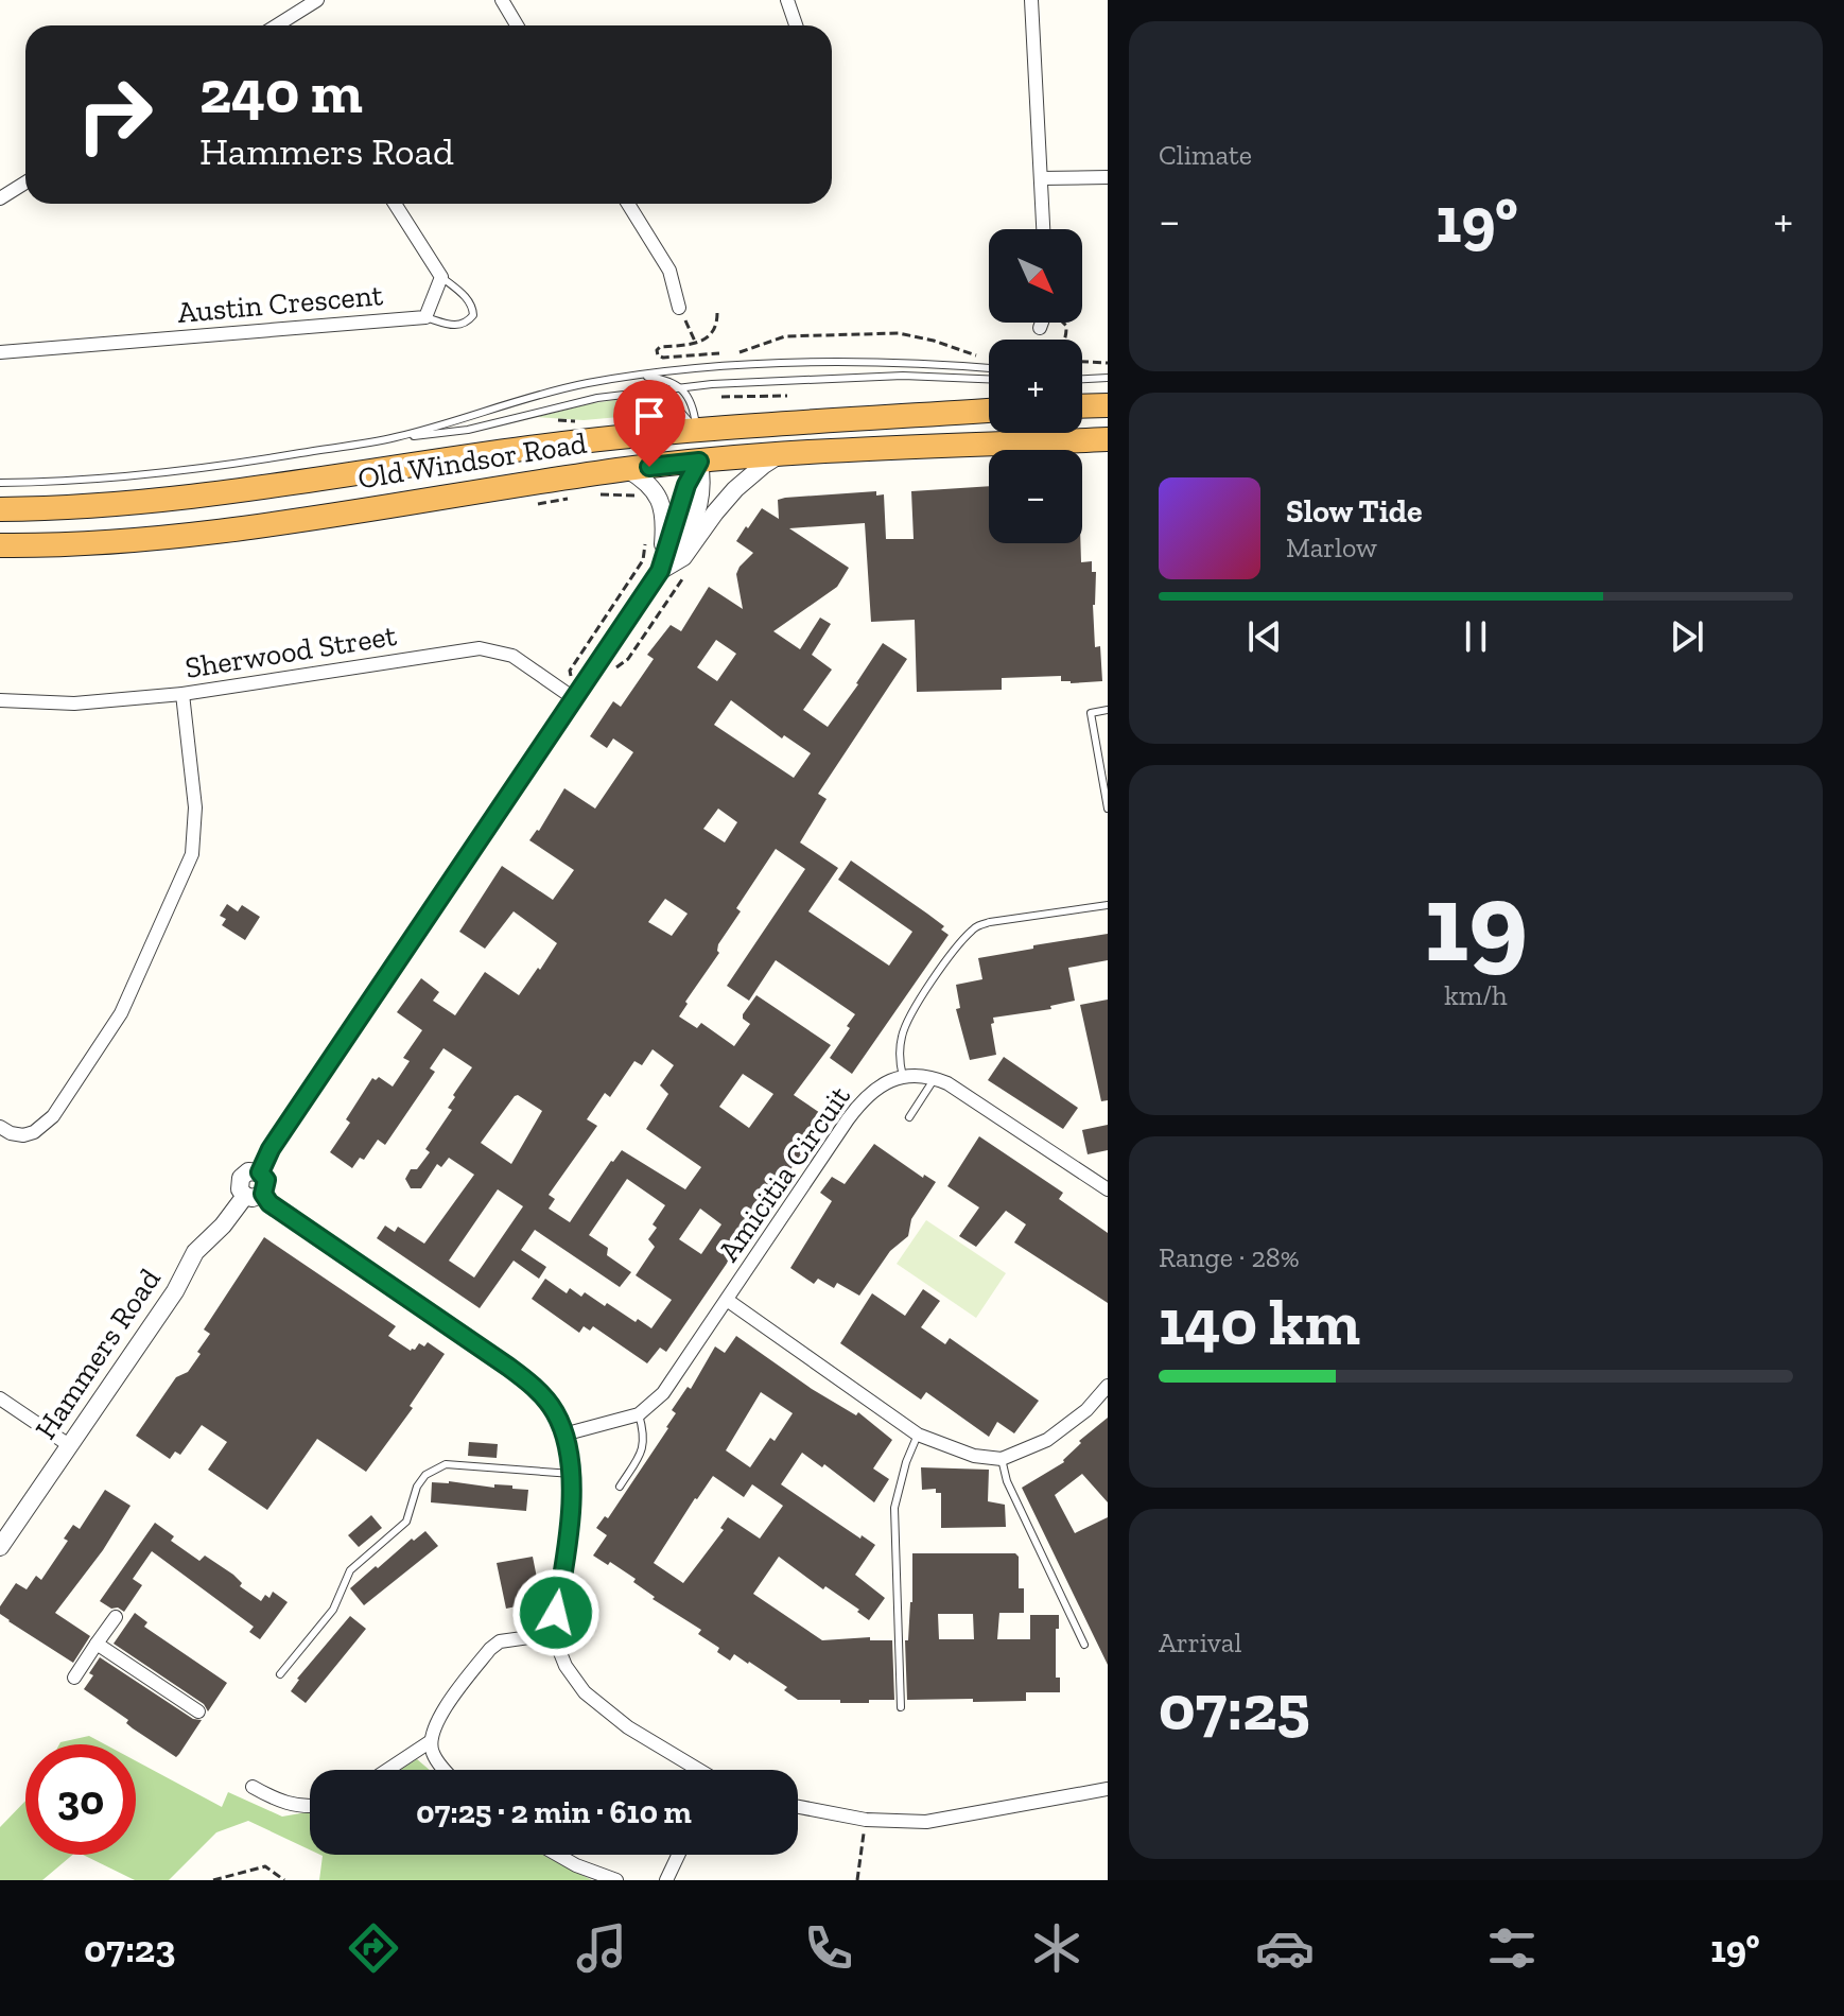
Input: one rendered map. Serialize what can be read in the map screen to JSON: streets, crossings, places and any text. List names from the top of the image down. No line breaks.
{"streets":{"highway":["Old Windsor Road"],"street":["Austin Crescent","Sherwood Street","Amicitia Circuit","Hammers Road"]},"north":"bottom right","page":{"tile":["Climate",["19","km/h"],["Range · 28%","140 km"],["Arrival","07:25"]],"turn":["240 m","Hammers Road"],"heat":["−","19°","+"],"map_buttons":["+","−"],"song":["Slow Tide","Marlow"],"limit":"30","trip":"07:25 · 2 min · 610 m","tabs":["07:23","19°"]}}
